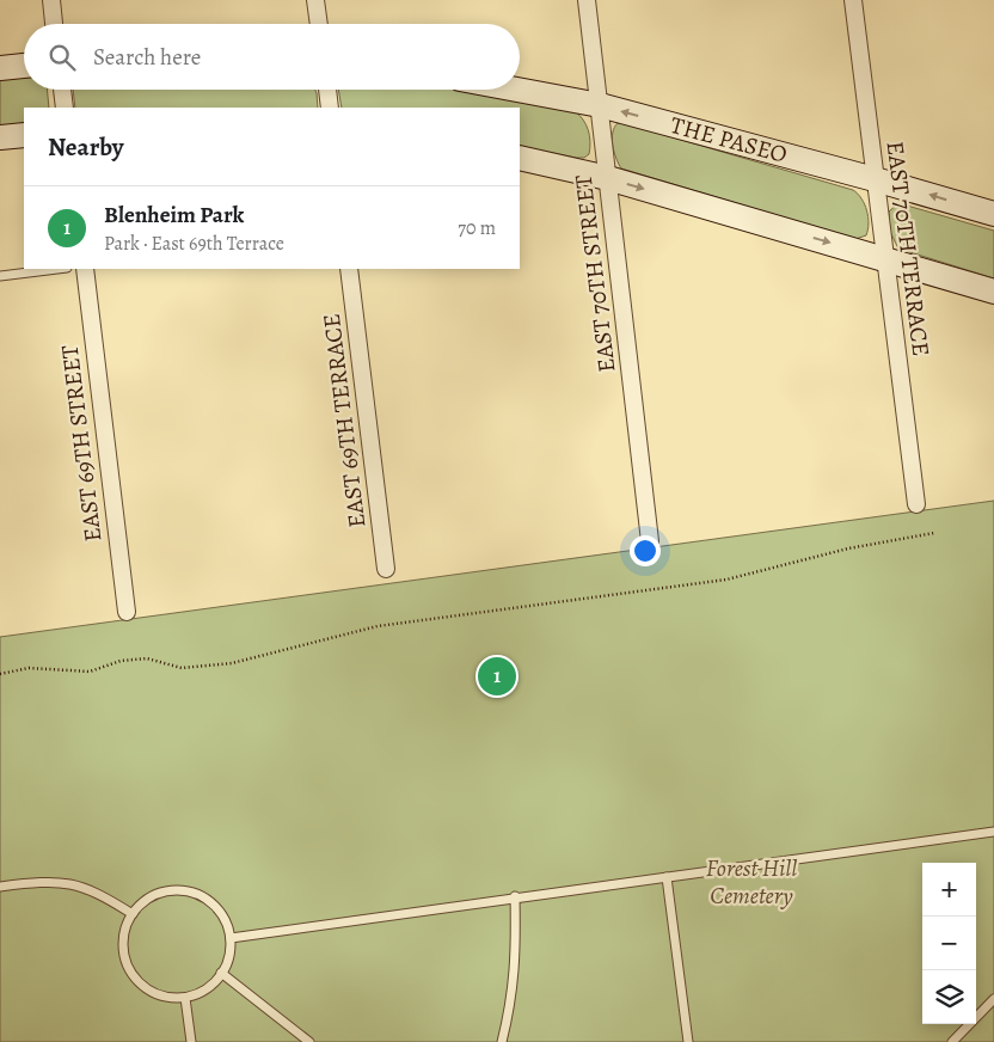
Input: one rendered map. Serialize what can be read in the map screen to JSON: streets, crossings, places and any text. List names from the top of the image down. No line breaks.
{"streets":{"main road":["THE PASEO"],"street":["EAST 70TH TERRACE","EAST 70TH STREET","EAST 69TH TERRACE","EAST 69TH STREET"]},"crossings":[["THE PASEO","EAST 70TH TERRACE"],["THE PASEO","EAST 70TH STREET"]],"parks":["Forest Hill Cemetery"],"page":{"search":"Search here","heading":"Nearby","list":[{"mark":"1","name":"Blenheim Park","note":"Park · East 69th Terrace","value":"70 m"}],"pins":"1","map_buttons":["+","−"]}}
